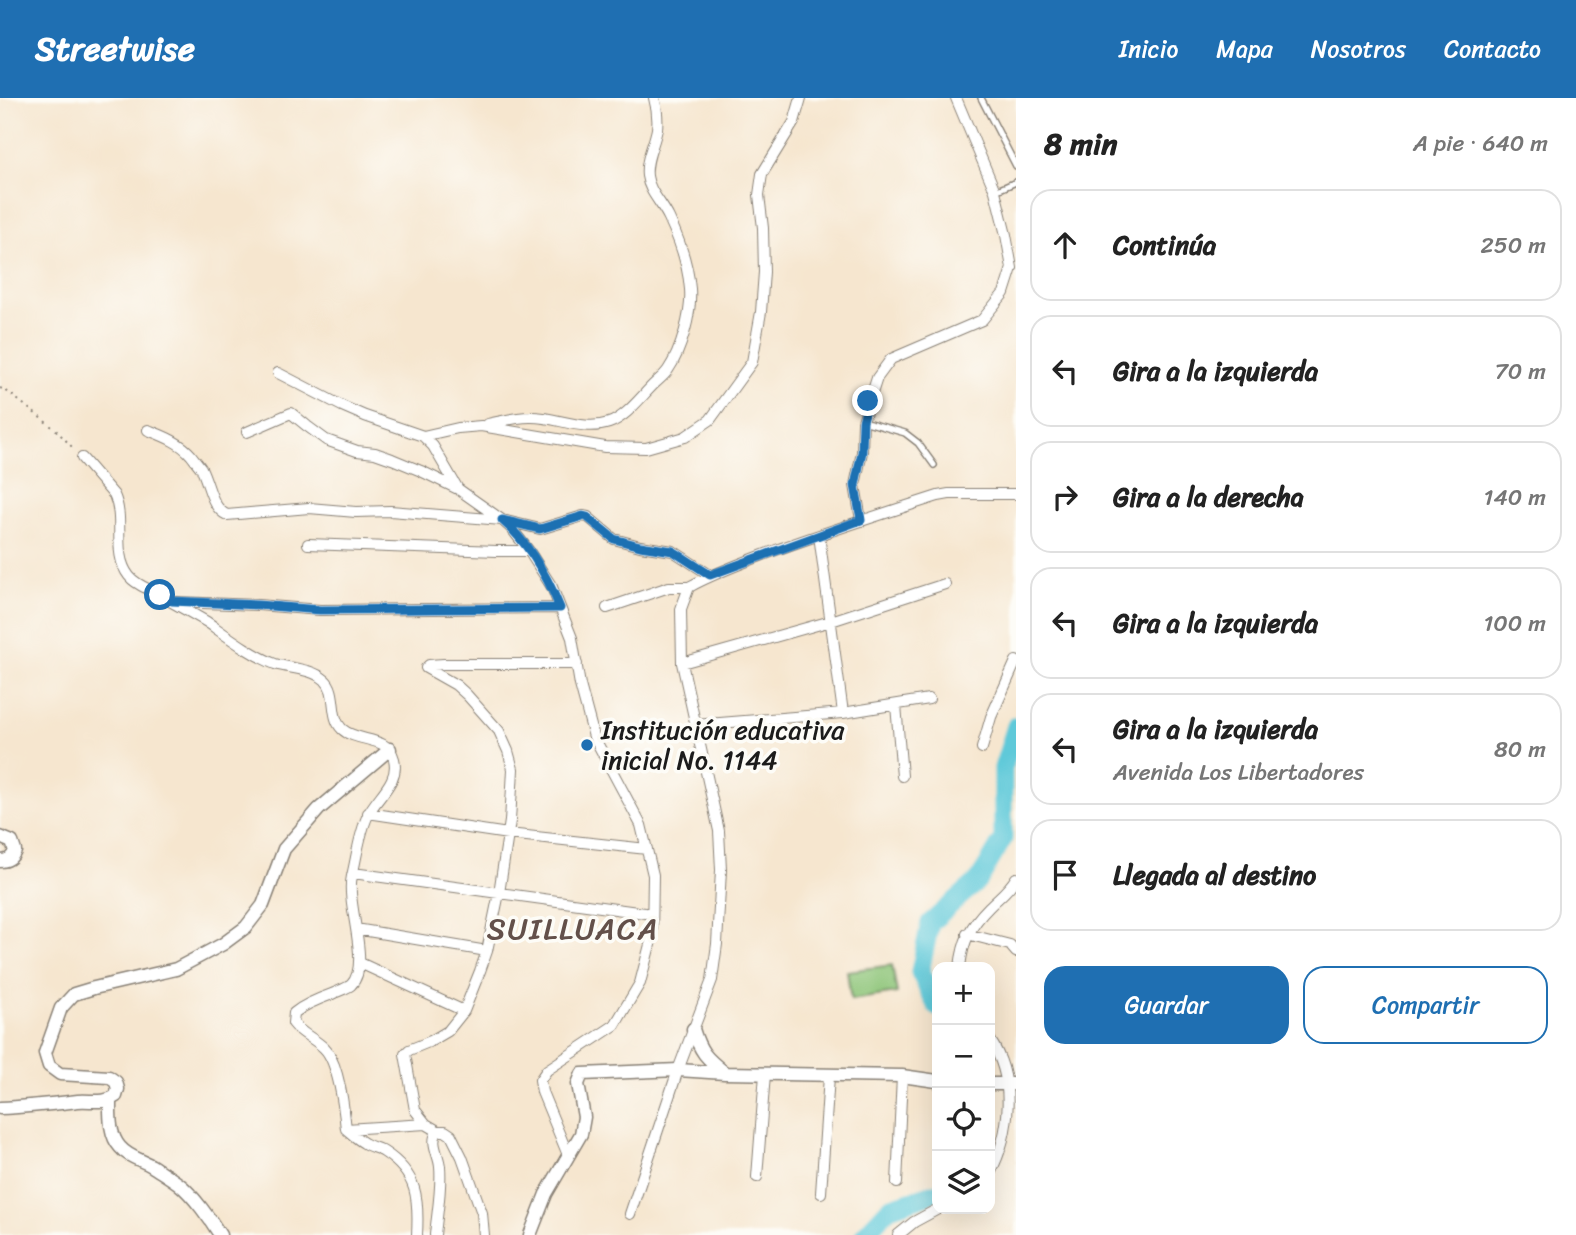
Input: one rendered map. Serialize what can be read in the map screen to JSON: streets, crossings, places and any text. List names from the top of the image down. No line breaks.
{"districts":["SUILLUACA"],"places":["Institución educativa inicial No. 1144"],"page":{"header":"Streetwise","nav":["Inicio","Mapa","Nosotros","Contacto"],"heading":["8 min","A pie · 640 m"],"list":[["Continúa","250 m"],["Gira a la izquierda","70 m"],["Gira a la derecha","140 m"],["Gira a la izquierda","100 m"],["Gira a la izquierda","Avenida Los Libertadores","80 m"],"Llegada al destino"],"buttons":["Guardar","Compartir"],"map_buttons":["+","−"]}}
